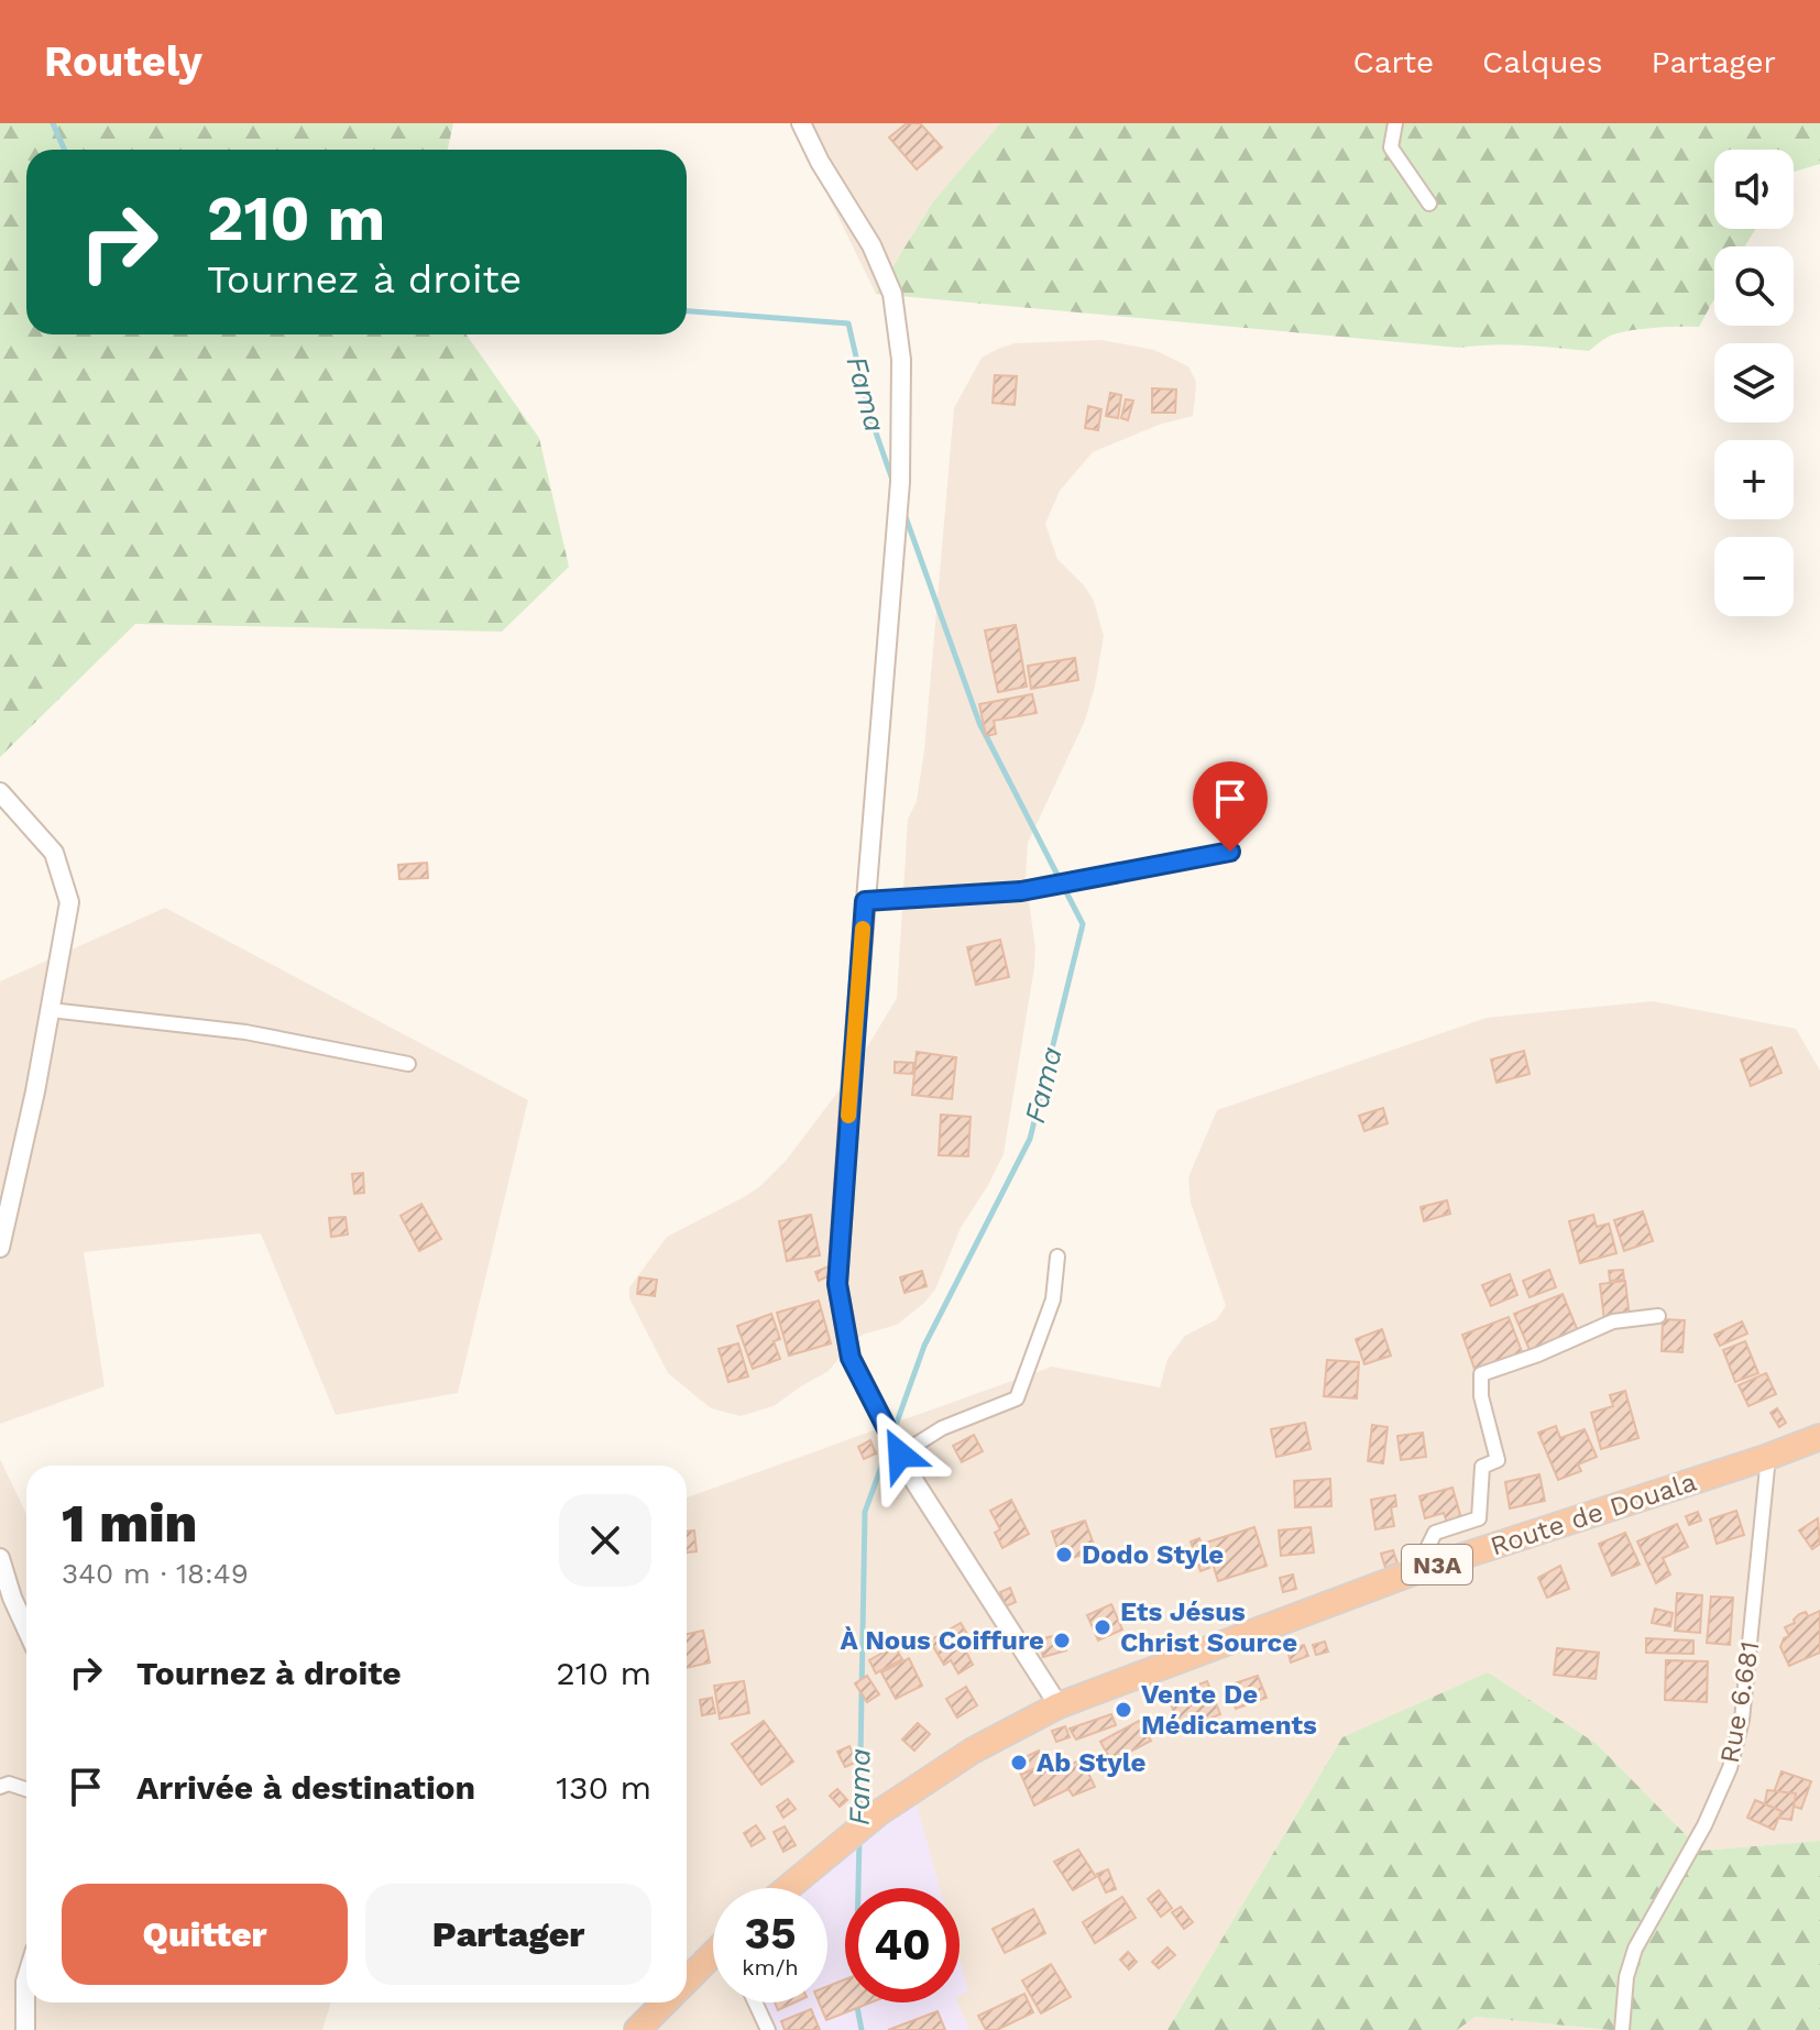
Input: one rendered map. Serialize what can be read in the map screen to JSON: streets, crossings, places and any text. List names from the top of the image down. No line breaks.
{"streets":{"highway":["Route de Douala","N3A"],"street":["Rue 6.681"]},"crossings":[["Route de Douala","Rue 6.681"]],"water":["Fama"],"places":["Dodo Style","Ets Jésus Christ Source","À Nous Coiffure","Vente De Médicaments","Ab Style"],"page":{"header":"Routely","nav":["Carte","Calques","Partager"],"map_buttons":["+","−"],"turn":["210 m","Tournez à droite"],"heading":["1 min","340 m · 18:49"],"list":[{"name":"Tournez à droite","value":"210 m"},{"name":"Arrivée à destination","value":"130 m"}],"buttons":["Quitter","Partager"],"speed":"35 km/h","limit":"40"}}
